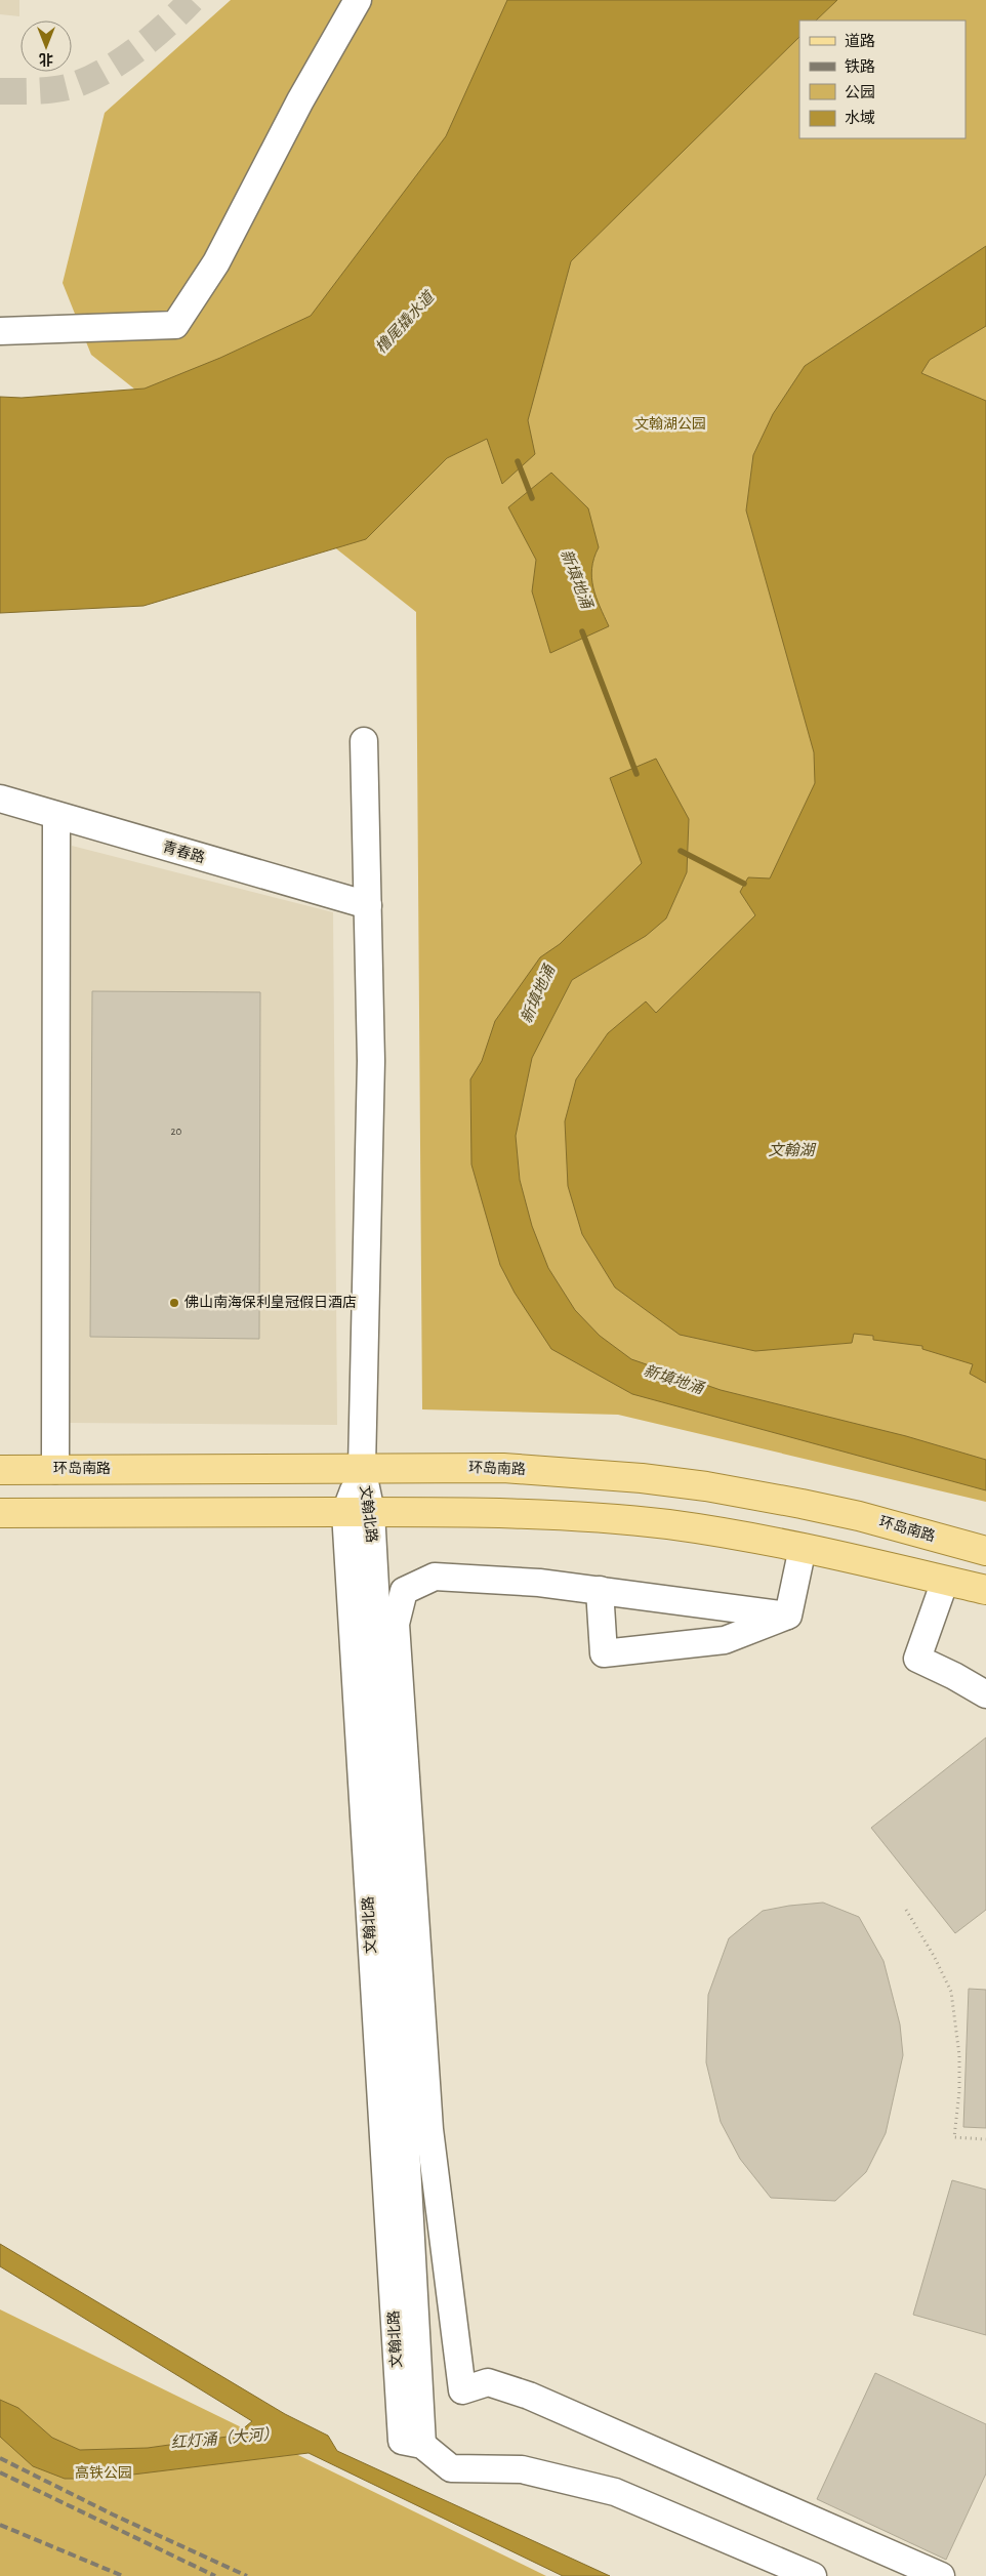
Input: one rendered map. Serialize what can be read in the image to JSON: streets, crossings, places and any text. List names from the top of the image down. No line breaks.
{"streets":{"main road":["环岛南路"],"street":["青春路","文翰北路"]},"crossings":[["青春路","文翰北路"],["环岛南路","文翰北路"]],"water":["橹尾撬水道","新填地涌","文翰湖","红灯涌（大河）"],"parks":["文翰湖公园","高铁公园"],"places":["佛山南海保利皇冠假日酒店"],"house_numbers":["20"],"legend":["道路","铁路","公园","水域"],"north":"bottom"}
